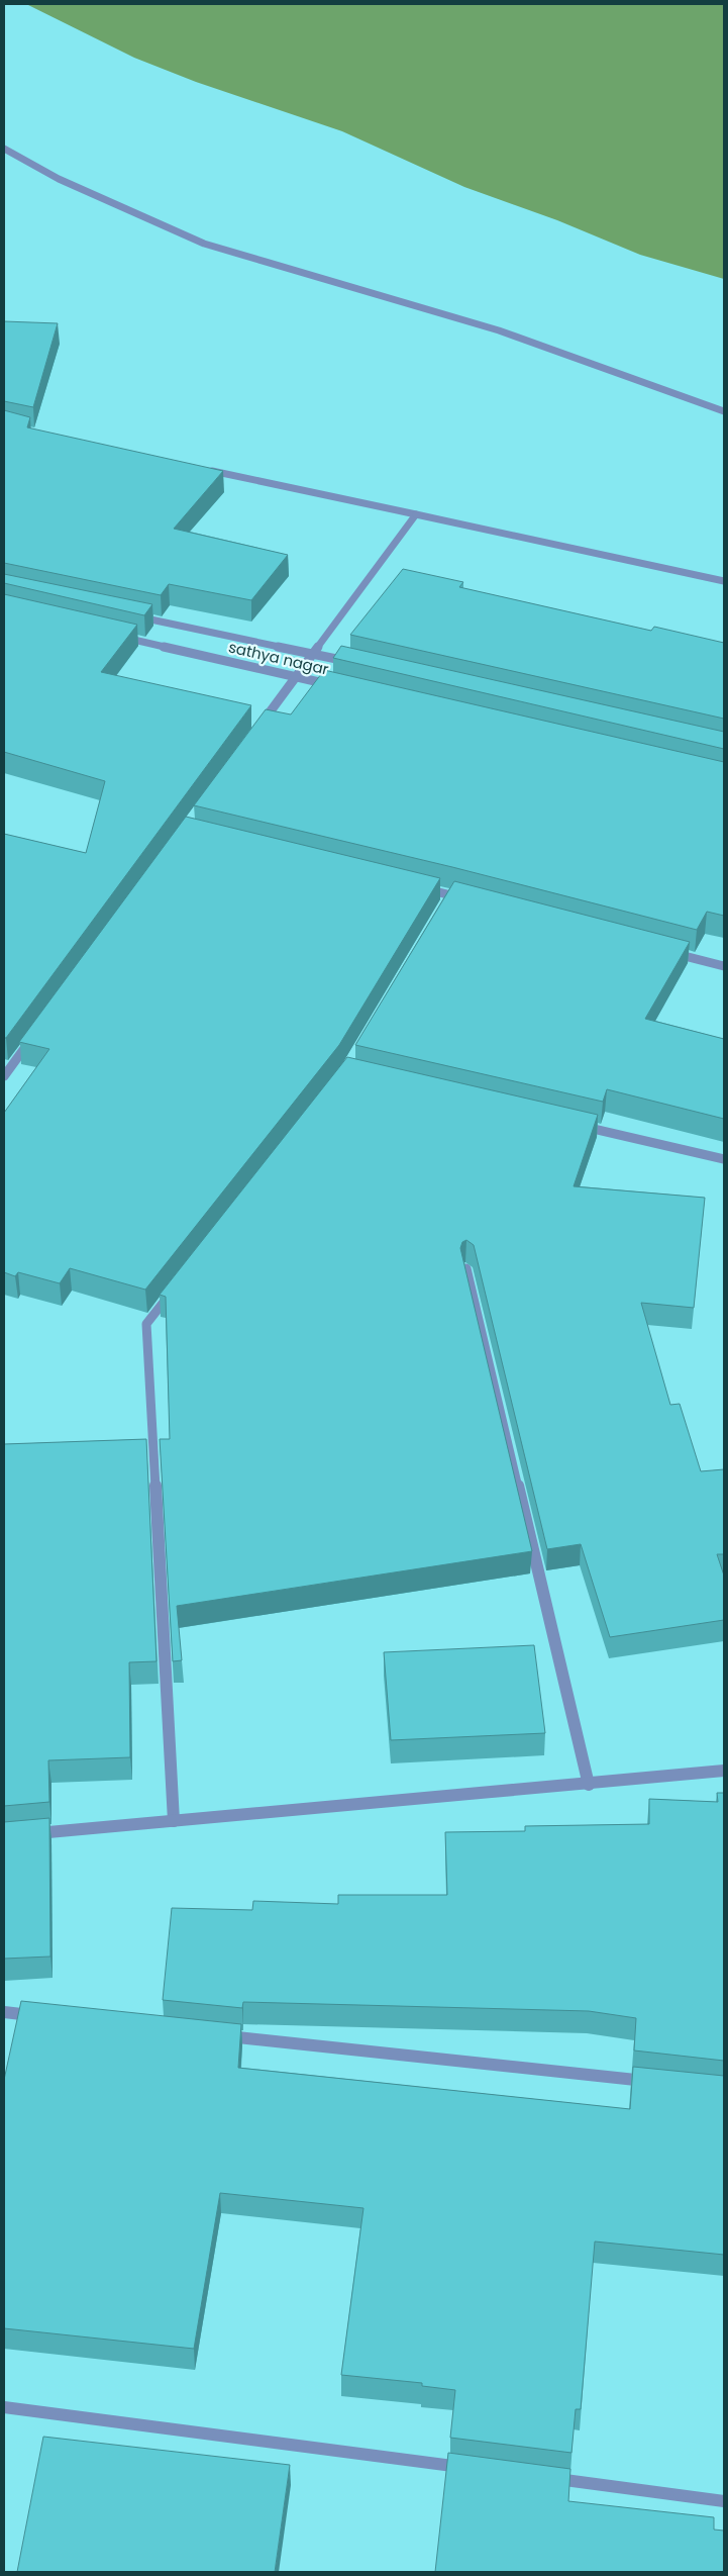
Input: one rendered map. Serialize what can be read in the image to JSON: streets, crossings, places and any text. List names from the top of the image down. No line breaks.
{"streets":{"street":["sathya nagar"]}}
